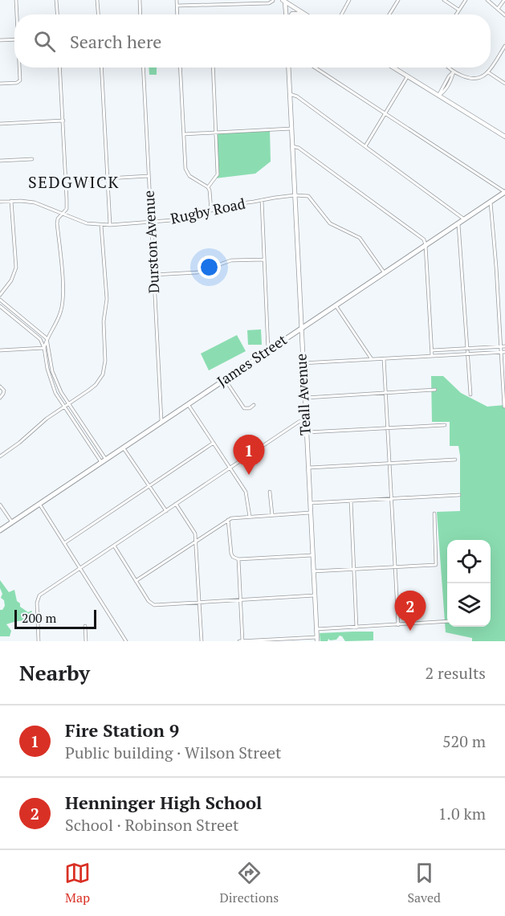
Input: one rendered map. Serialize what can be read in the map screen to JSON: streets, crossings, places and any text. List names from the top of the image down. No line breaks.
{"streets":{"main road":["James Street"],"street":["Rugby Road","Durston Avenue","Teall Avenue"]},"crossings":[["Rugby Road","Durston Avenue"],["Rugby Road","Teall Avenue"],["Durston Avenue","James Street"],["James Street","Teall Avenue"]],"districts":["SEDGWICK"],"scale_bar":"200 m","page":{"search":"Search here","pins":["1","2"],"scale":"200 m","heading":["Nearby","2 results"],"list":[{"mark":"1","name":"Fire Station 9","note":"Public building · Wilson Street","value":"520 m"},{"mark":"2","name":"Henninger High School","note":"School · Robinson Street","value":"1.0 km"}],"nav":["Map","Directions","Saved"]}}
